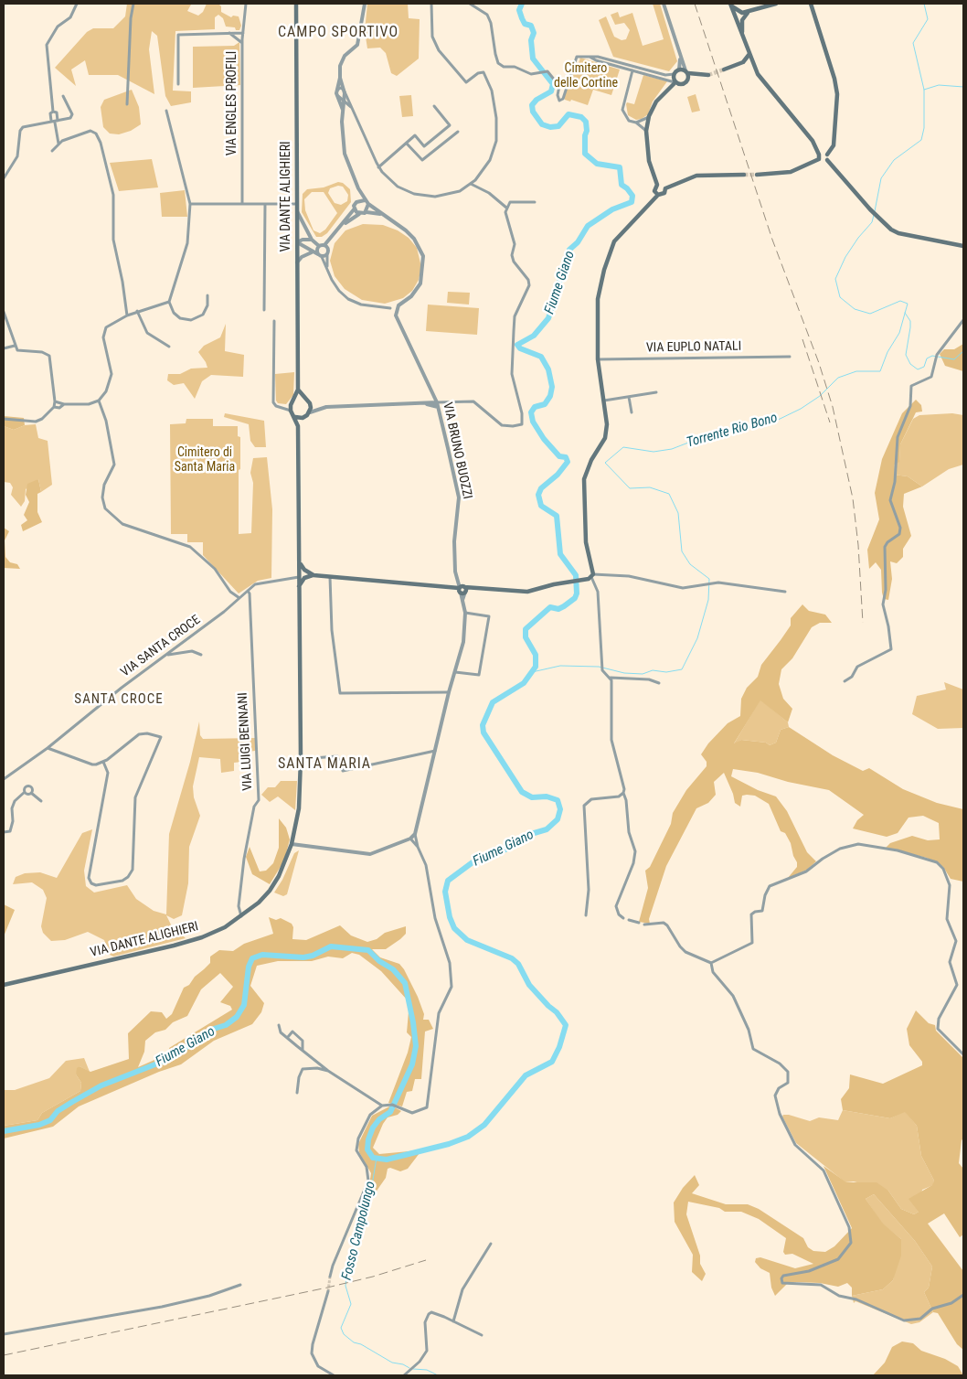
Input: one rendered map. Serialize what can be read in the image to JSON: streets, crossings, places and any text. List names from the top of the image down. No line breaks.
{"streets":{"main road":["VIA DANTE ALIGHIERI"],"street":["VIA ENGLES PROFILI","VIA EUPLO NATALI","VIA BRUNO BUOZZI","VIA SANTA CROCE","VIA LUIGI BENNANI"]},"crossings":[["VIA DANTE ALIGHIERI","VIA SANTA CROCE"],["VIA DANTE ALIGHIERI","VIA LUIGI BENNANI"],["VIA SANTA CROCE","VIA LUIGI BENNANI"]],"districts":["CAMPO SPORTIVO","SANTA CROCE","SANTA MARIA"],"water":["Fiume Giano","Torrente Rio Bono","Fosso Campolungo"],"parks":["Cimitero delle Cortine","Cimitero di Santa Maria"]}
